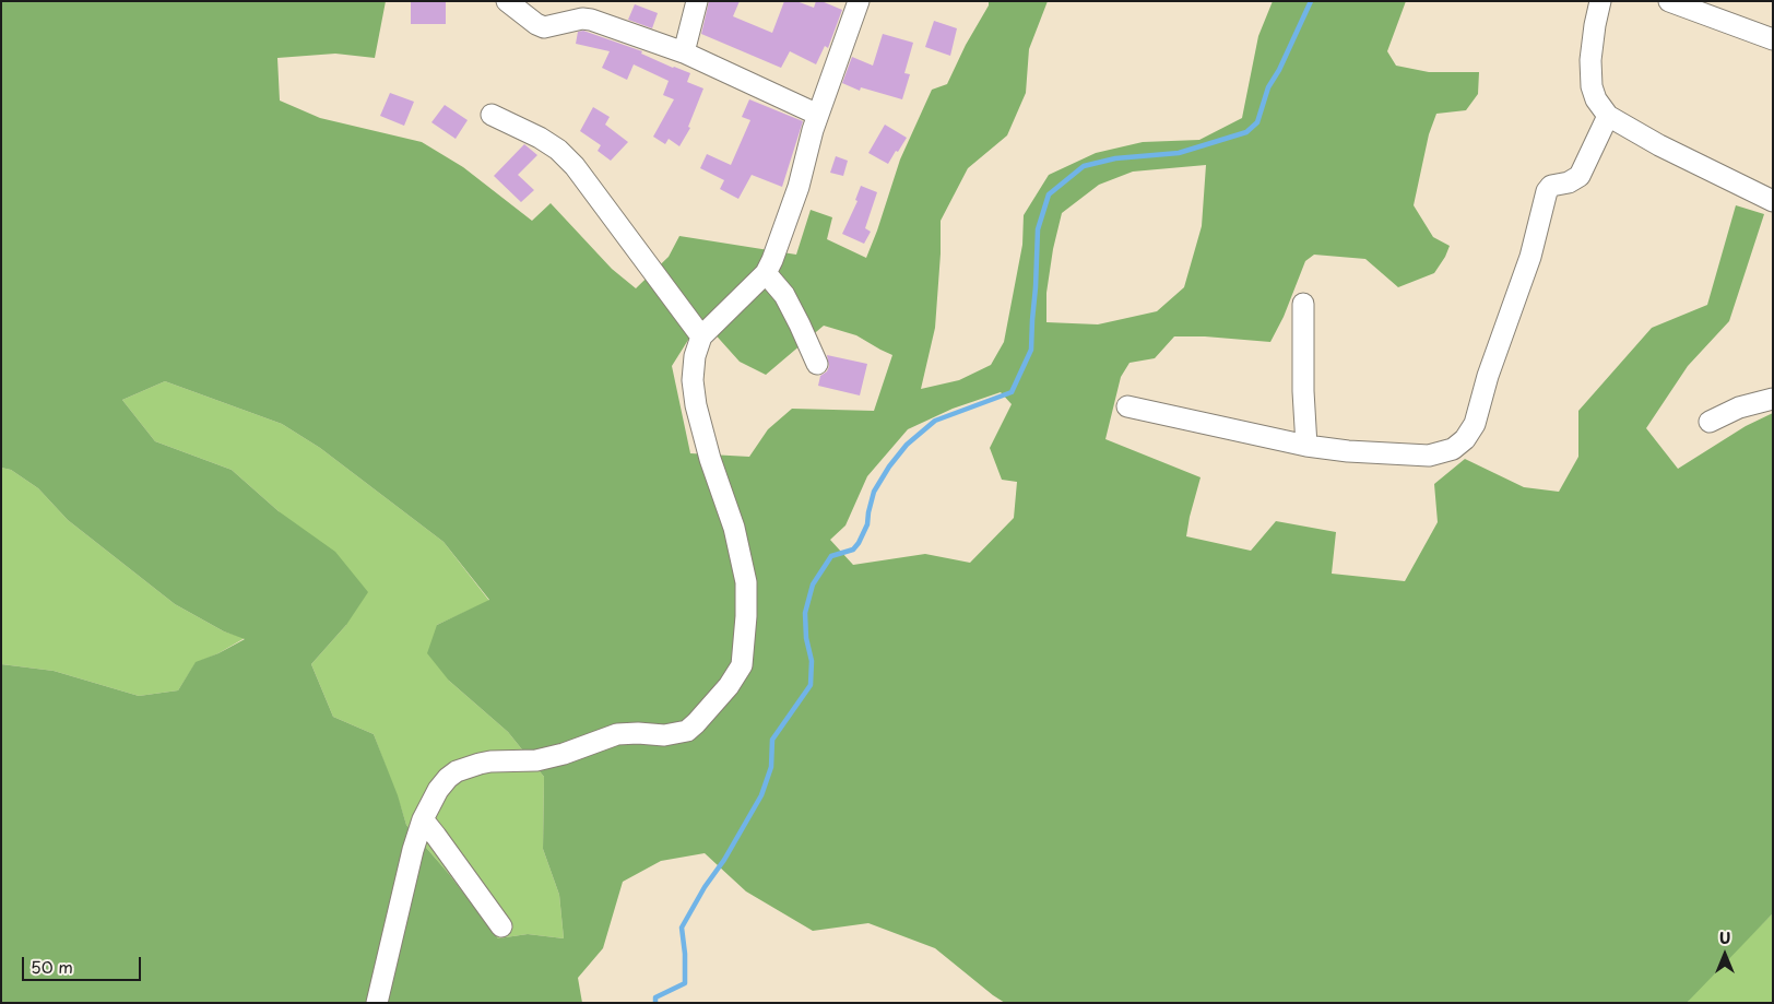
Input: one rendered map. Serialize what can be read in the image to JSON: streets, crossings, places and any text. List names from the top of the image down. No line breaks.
{"scale_bar":"50 m","north":"top"}
